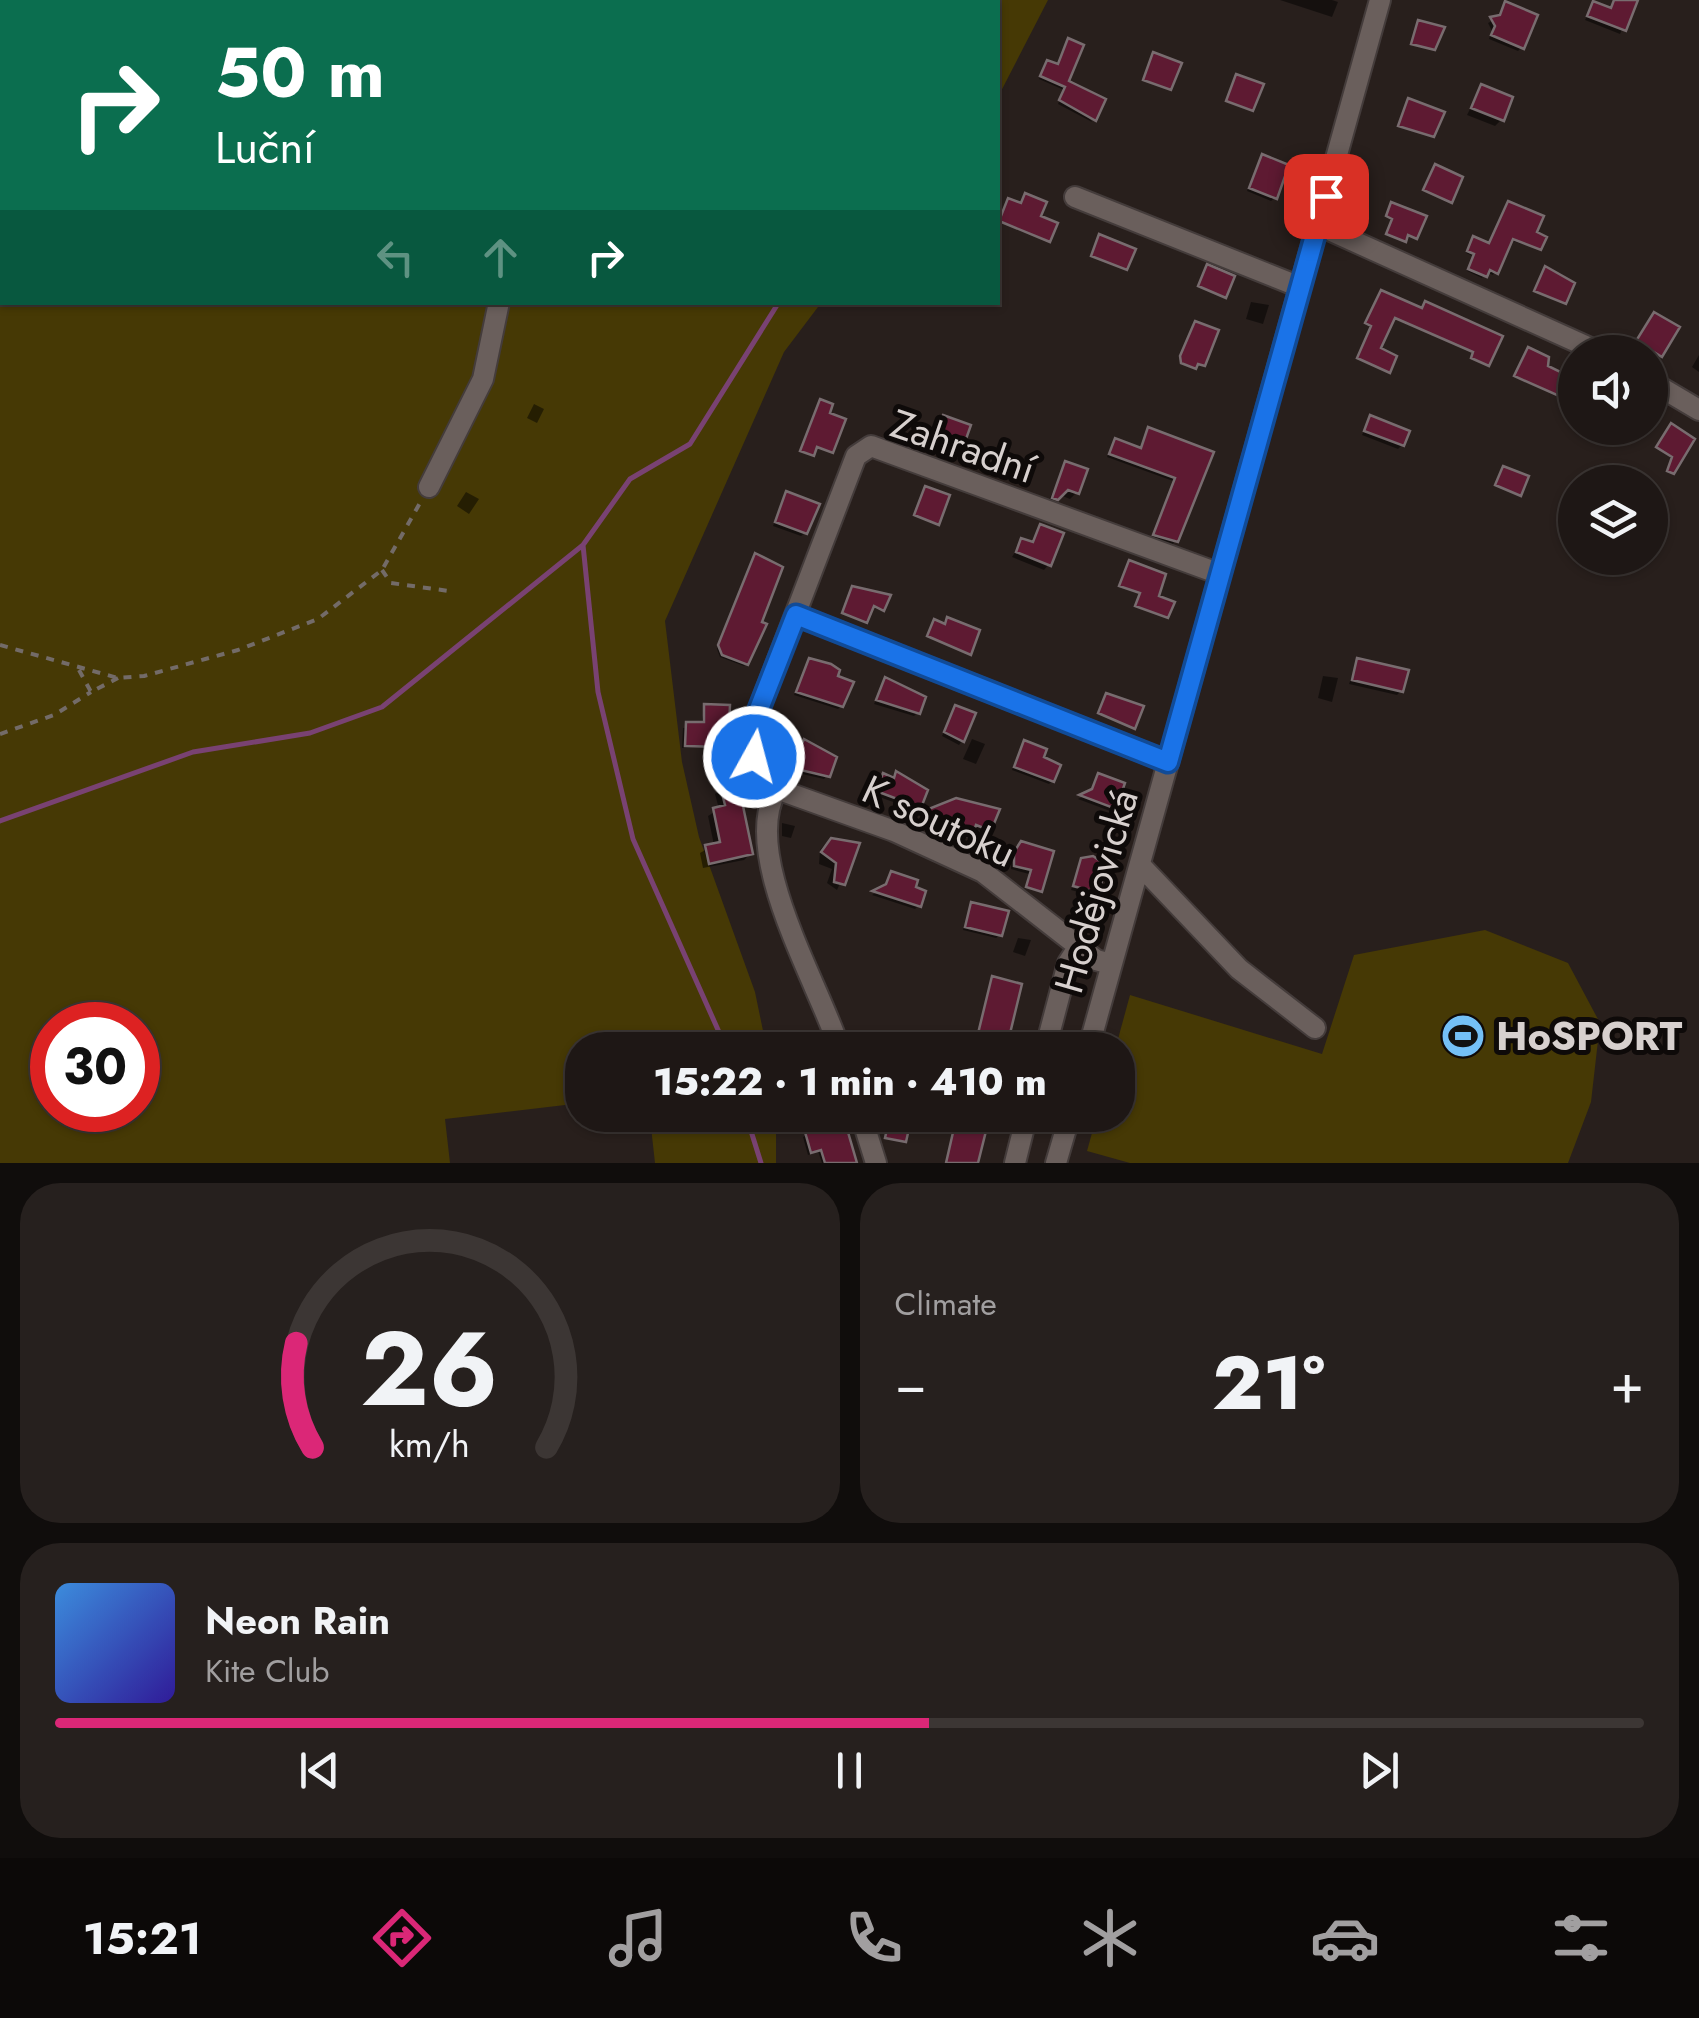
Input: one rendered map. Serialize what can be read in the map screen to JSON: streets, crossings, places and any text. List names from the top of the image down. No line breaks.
{"streets":{"street":["Zahradní","K soutoku","Hodějovická"]},"crossings":[["Zahradní","K soutoku"],["Zahradní","Hodějovická"],["K soutoku","Hodějovická"]],"places":{"sports":["HoSPORT"]},"page":{"turn":["50 m","Luční"],"limit":"30","trip":"15:22 · 1 min · 410 m","tile":"Climate","heat":["−","21°","+"],"song":["Neon Rain","Kite Club"],"tabs":"15:21","gauge":["26","km/h"]}}
